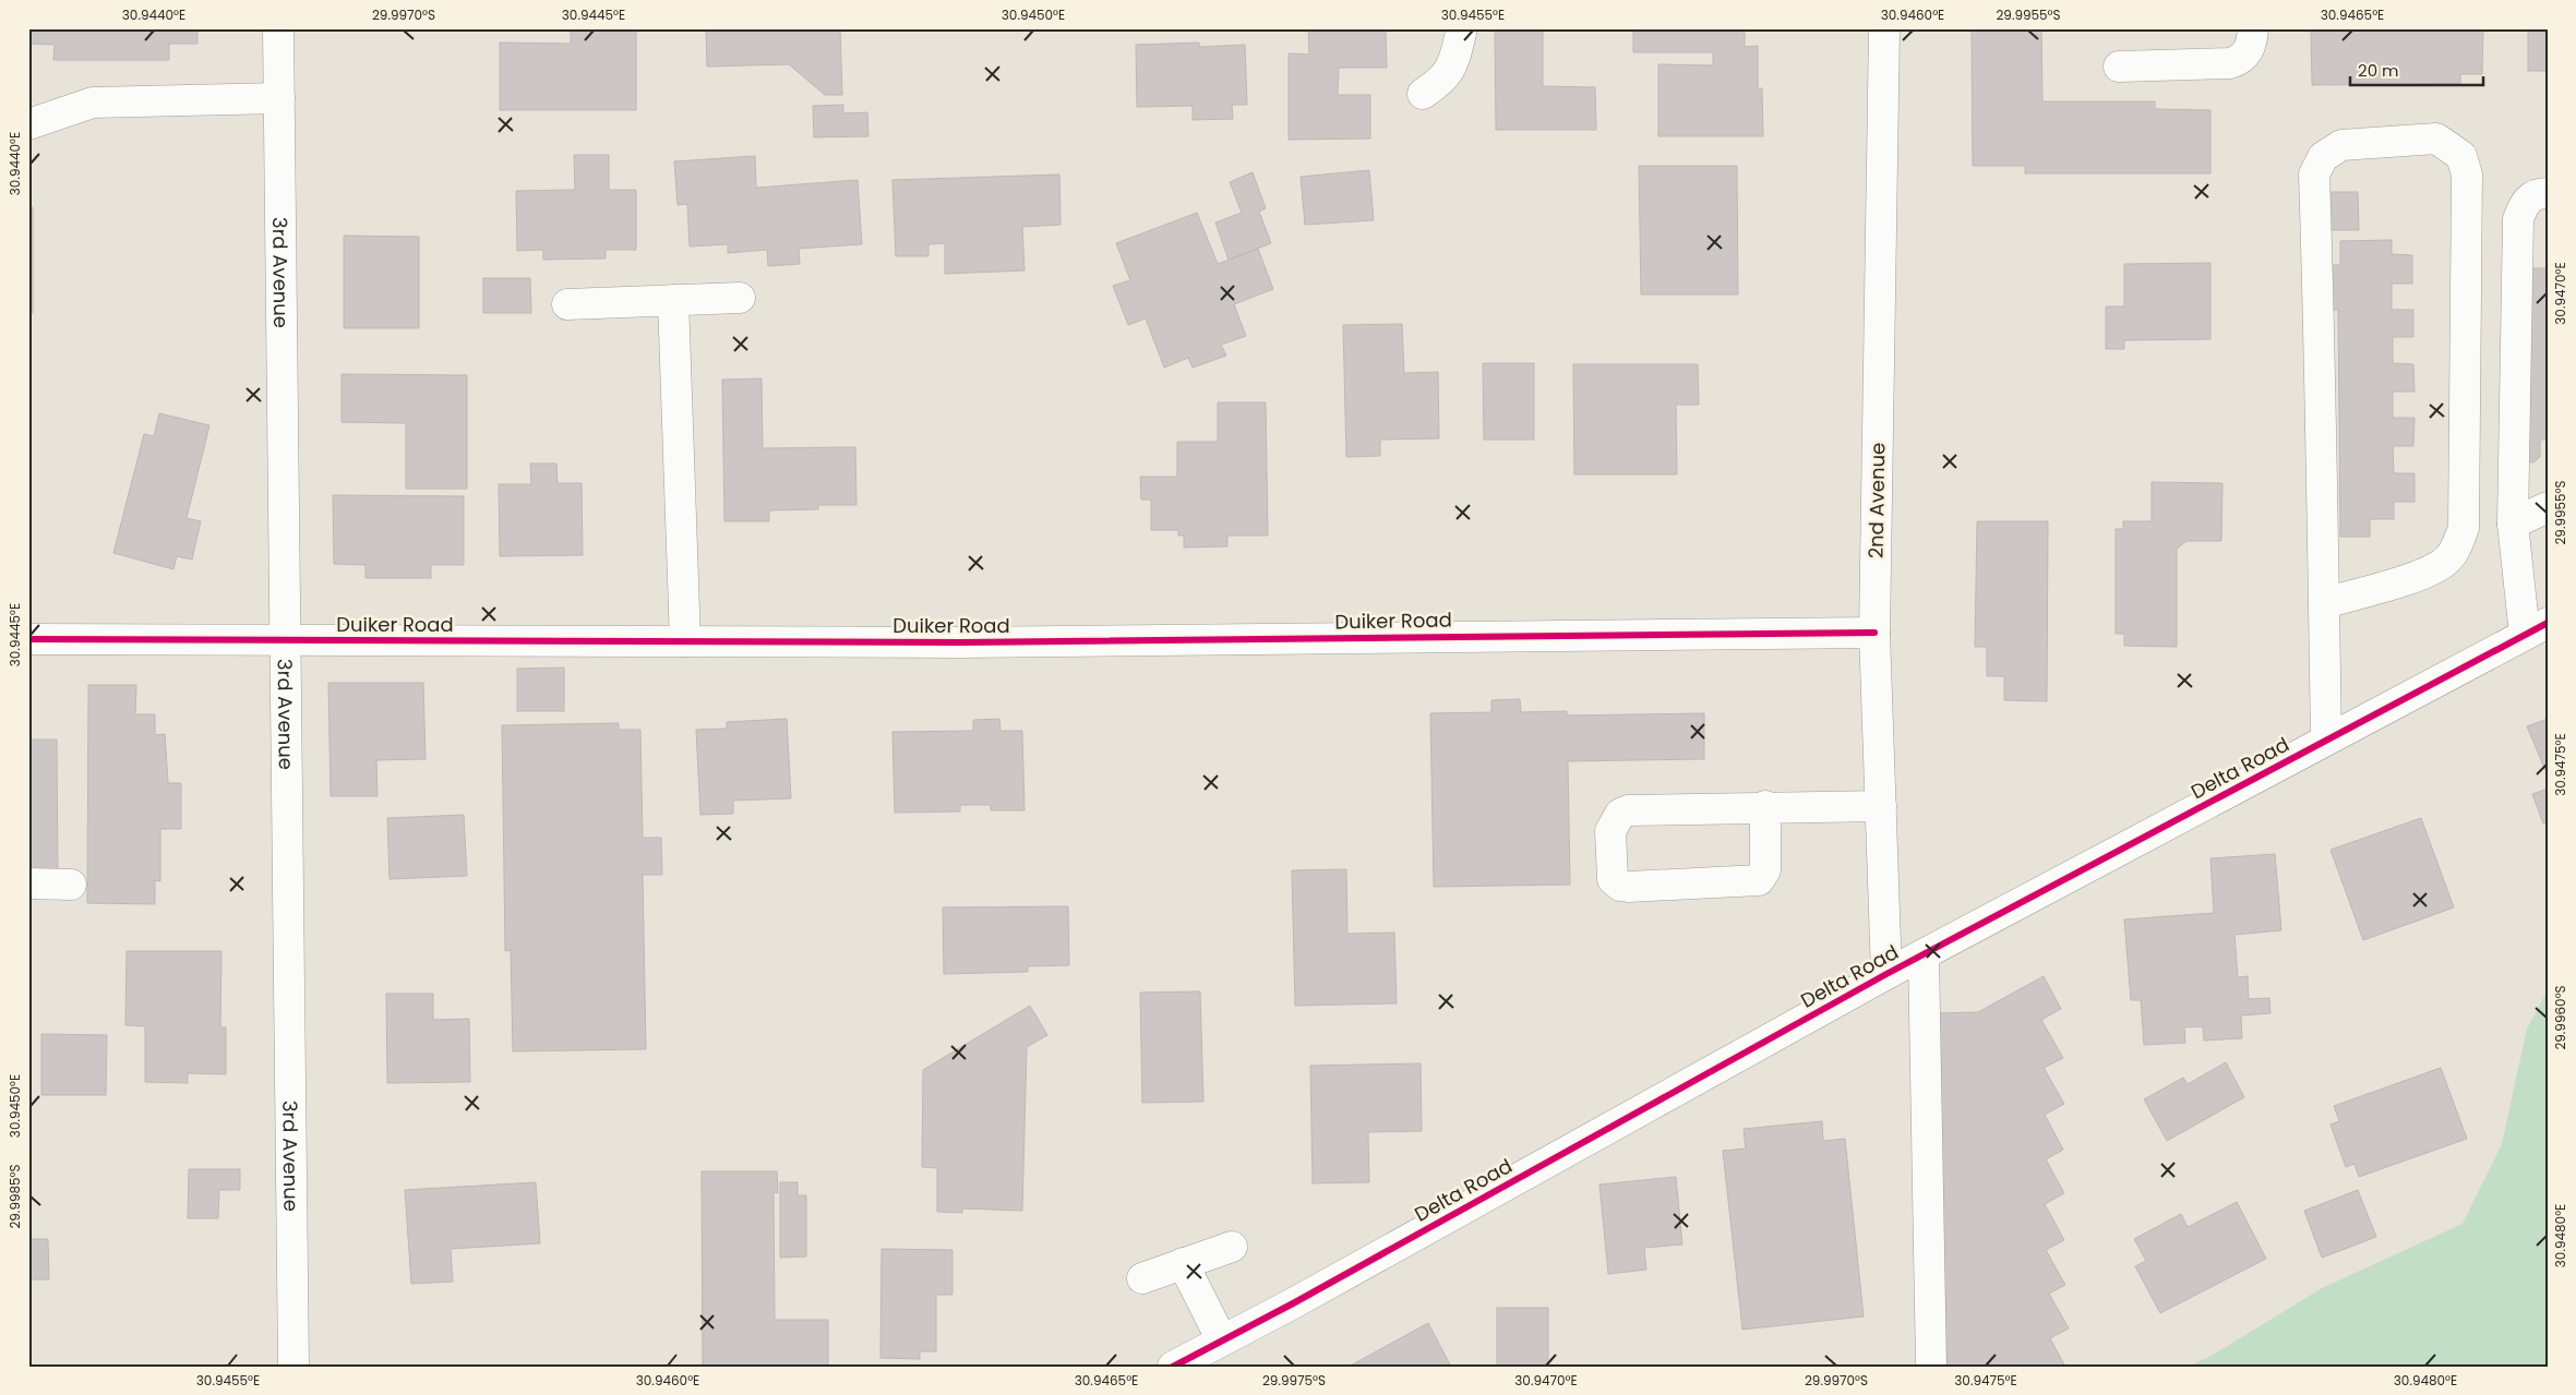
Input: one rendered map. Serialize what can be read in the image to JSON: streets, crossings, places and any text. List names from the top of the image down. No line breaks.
{"streets":{"street":["3rd Avenue","2nd Avenue","Duiker Road","Delta Road"]},"crossings":[["3rd Avenue","Duiker Road"],["2nd Avenue","Duiker Road"],["2nd Avenue","Delta Road"]],"scale_bar":"20 m","coordinates":["30.9440°E","29.9970°S","30.9445°E","30.9450°E","30.9455°E","30.9460°E","29.9955°S","30.9465°E","30.9470°E","30.9475°E","29.9960°S","29.9985°S","30.9480°E","29.9975°S"]}
